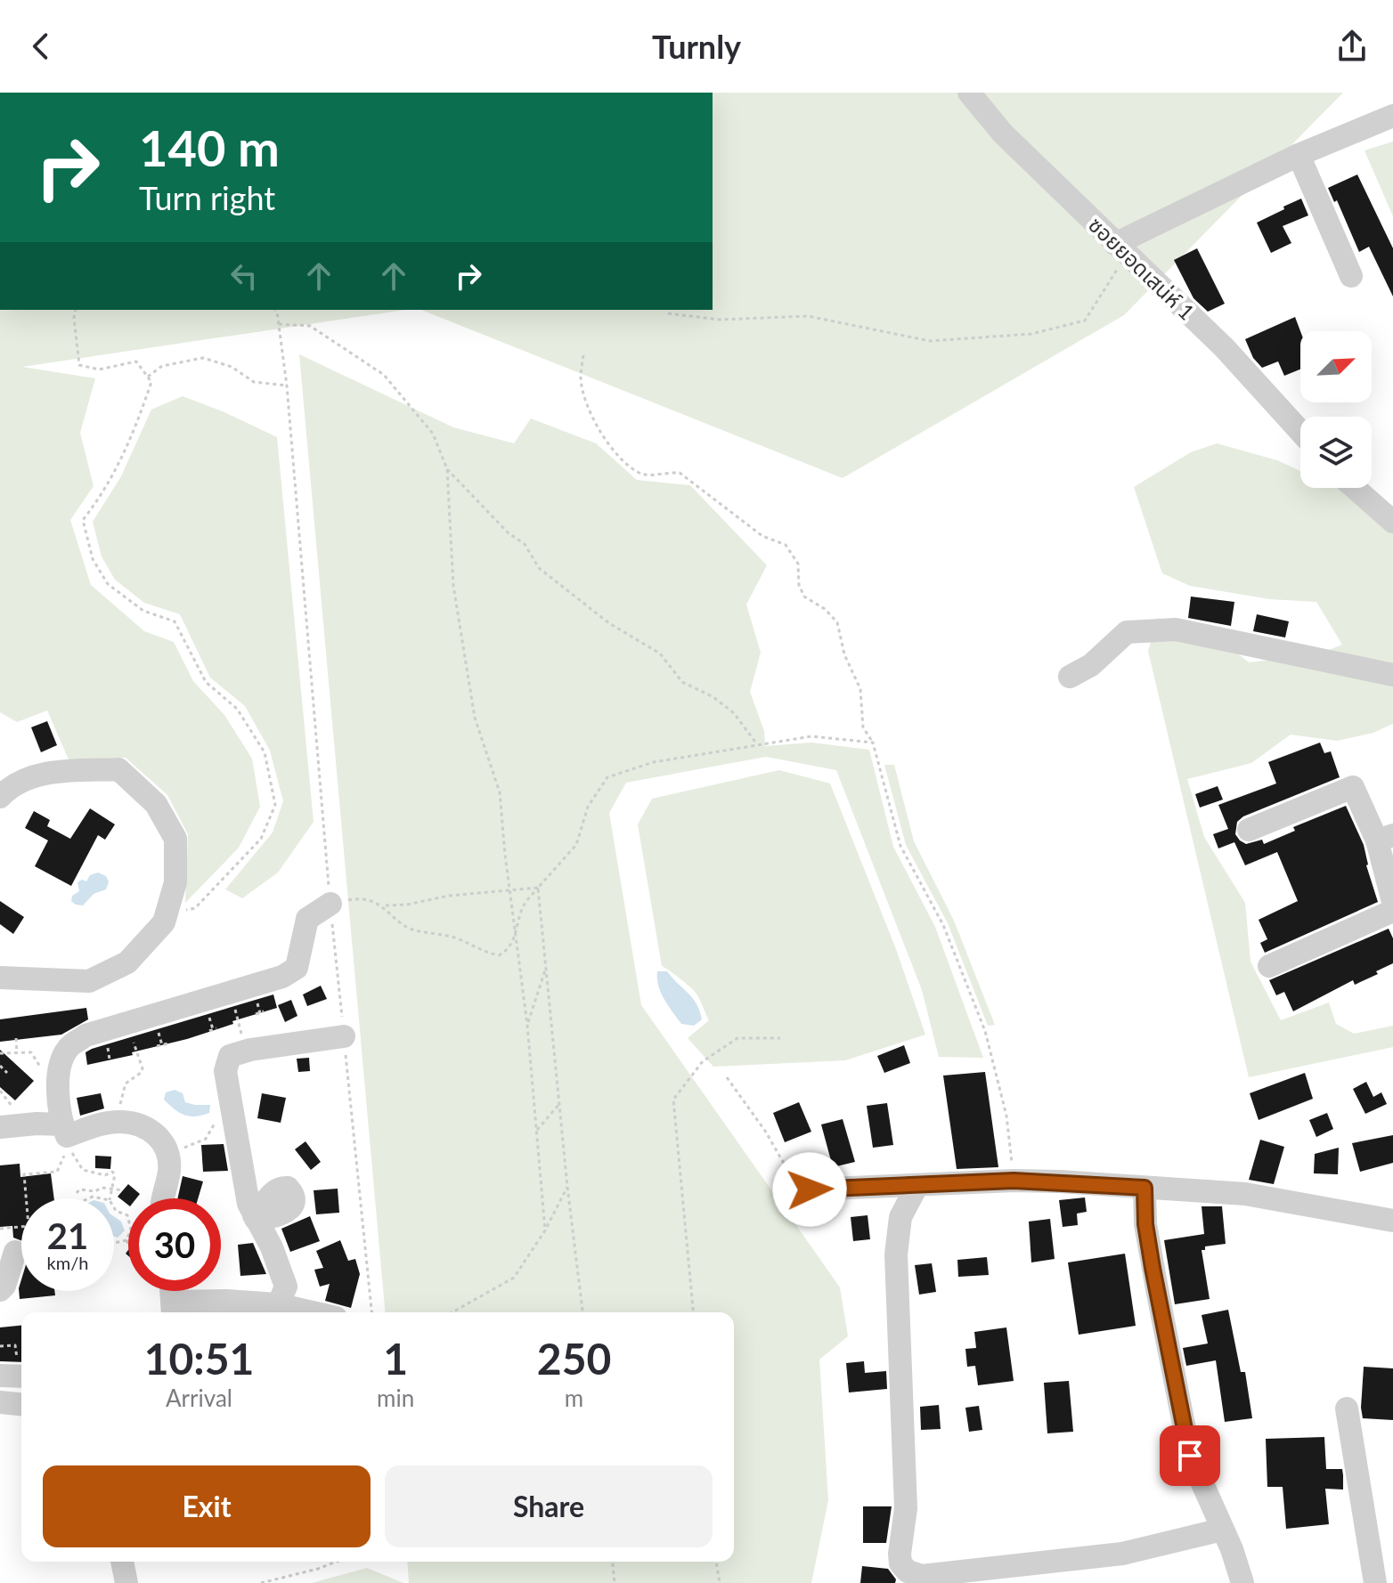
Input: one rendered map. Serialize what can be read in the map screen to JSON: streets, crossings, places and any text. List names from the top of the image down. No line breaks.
{"streets":{"street":["ซอยยอดเสน่ห์ 1"]},"north":"top right","page":{"header":"Turnly","turn":["140 m","Turn right"],"speed":"21 km/h","limit":"30","eta":["10:51","Arrival","1","min","250","m"],"buttons":["Exit","Share"]}}
